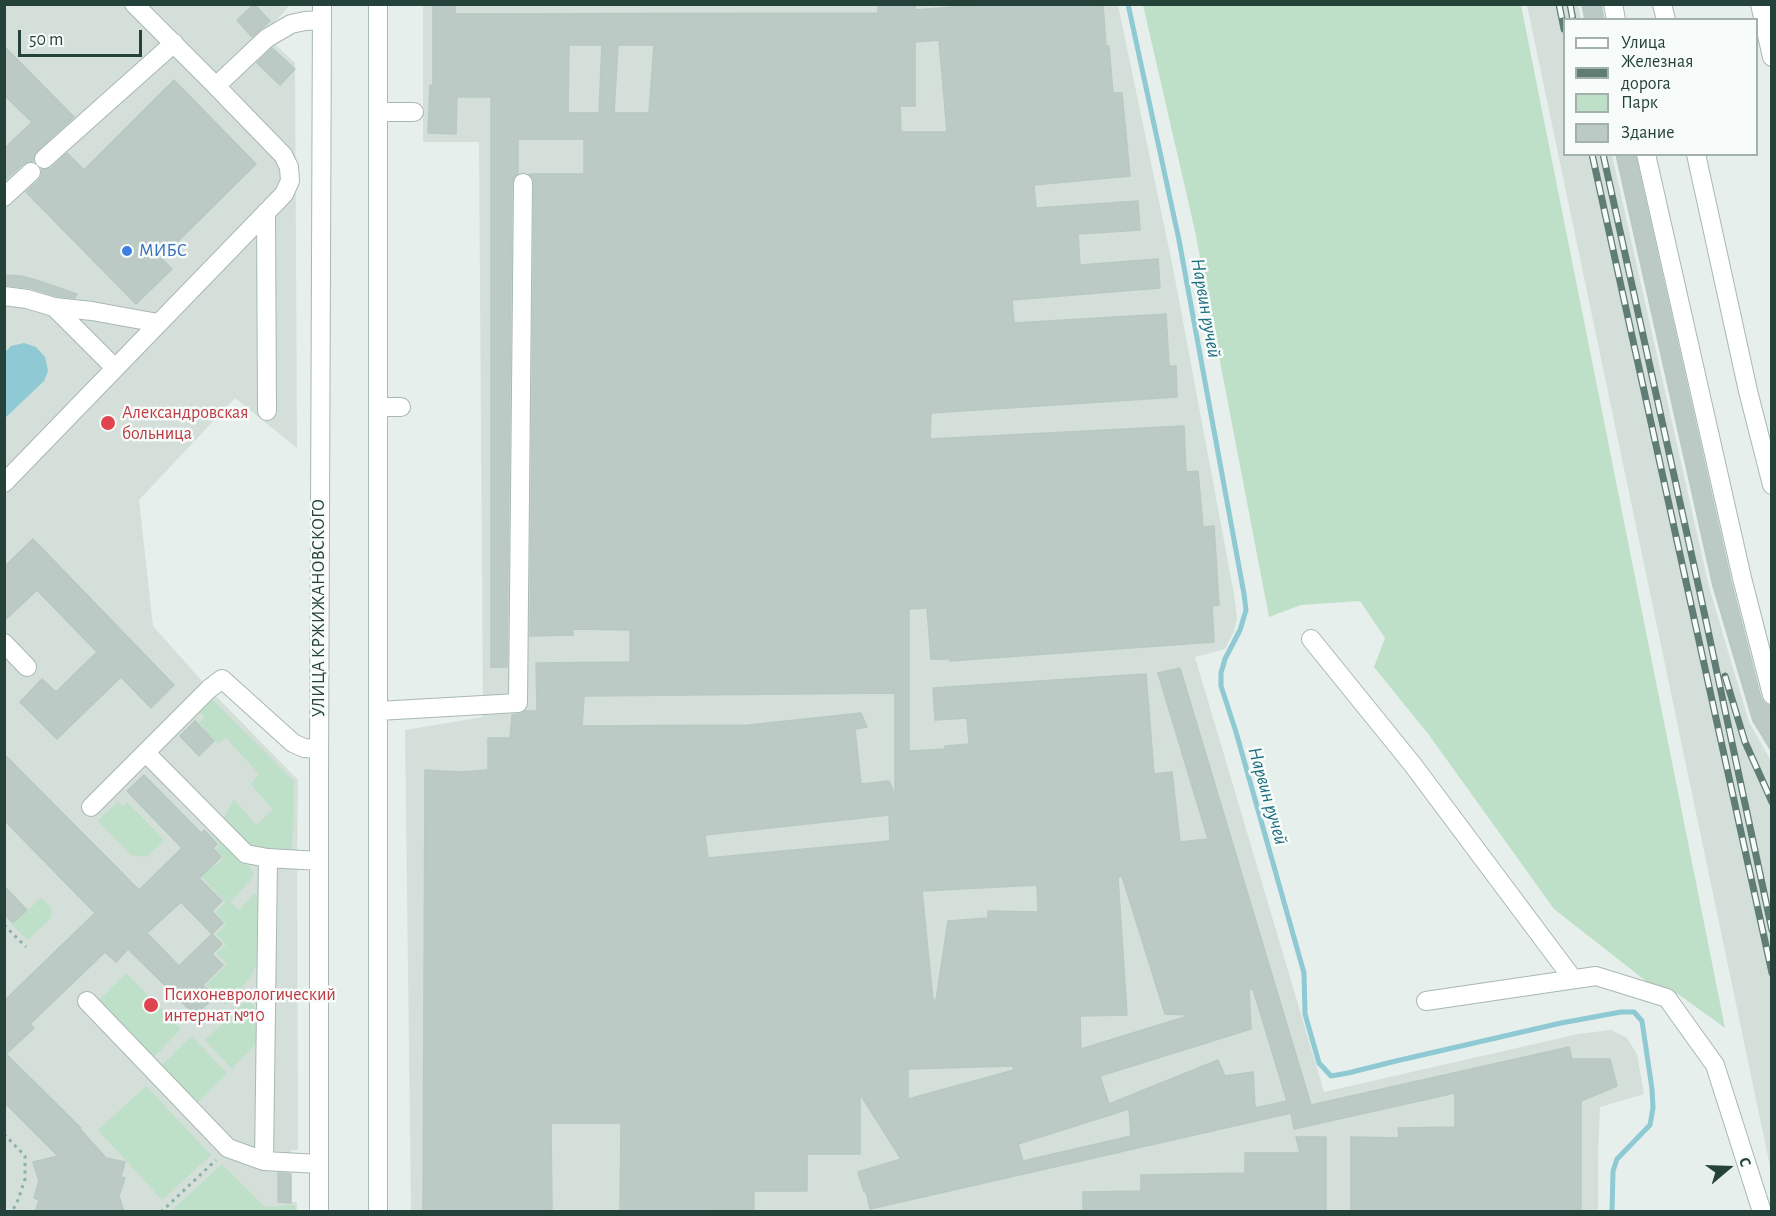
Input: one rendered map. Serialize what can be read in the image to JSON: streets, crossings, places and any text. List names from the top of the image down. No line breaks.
{"streets":{"street":["УЛИЦА КРЖИЖАНОВСКОГО"]},"water":["Нарвин ручей"],"places":["МИБС","Александровская больница","Психоневрологический интернат №10"],"legend":["Улица","Железная дорога","Парк","Здание"],"scale_bar":"50 m","north":"right"}
